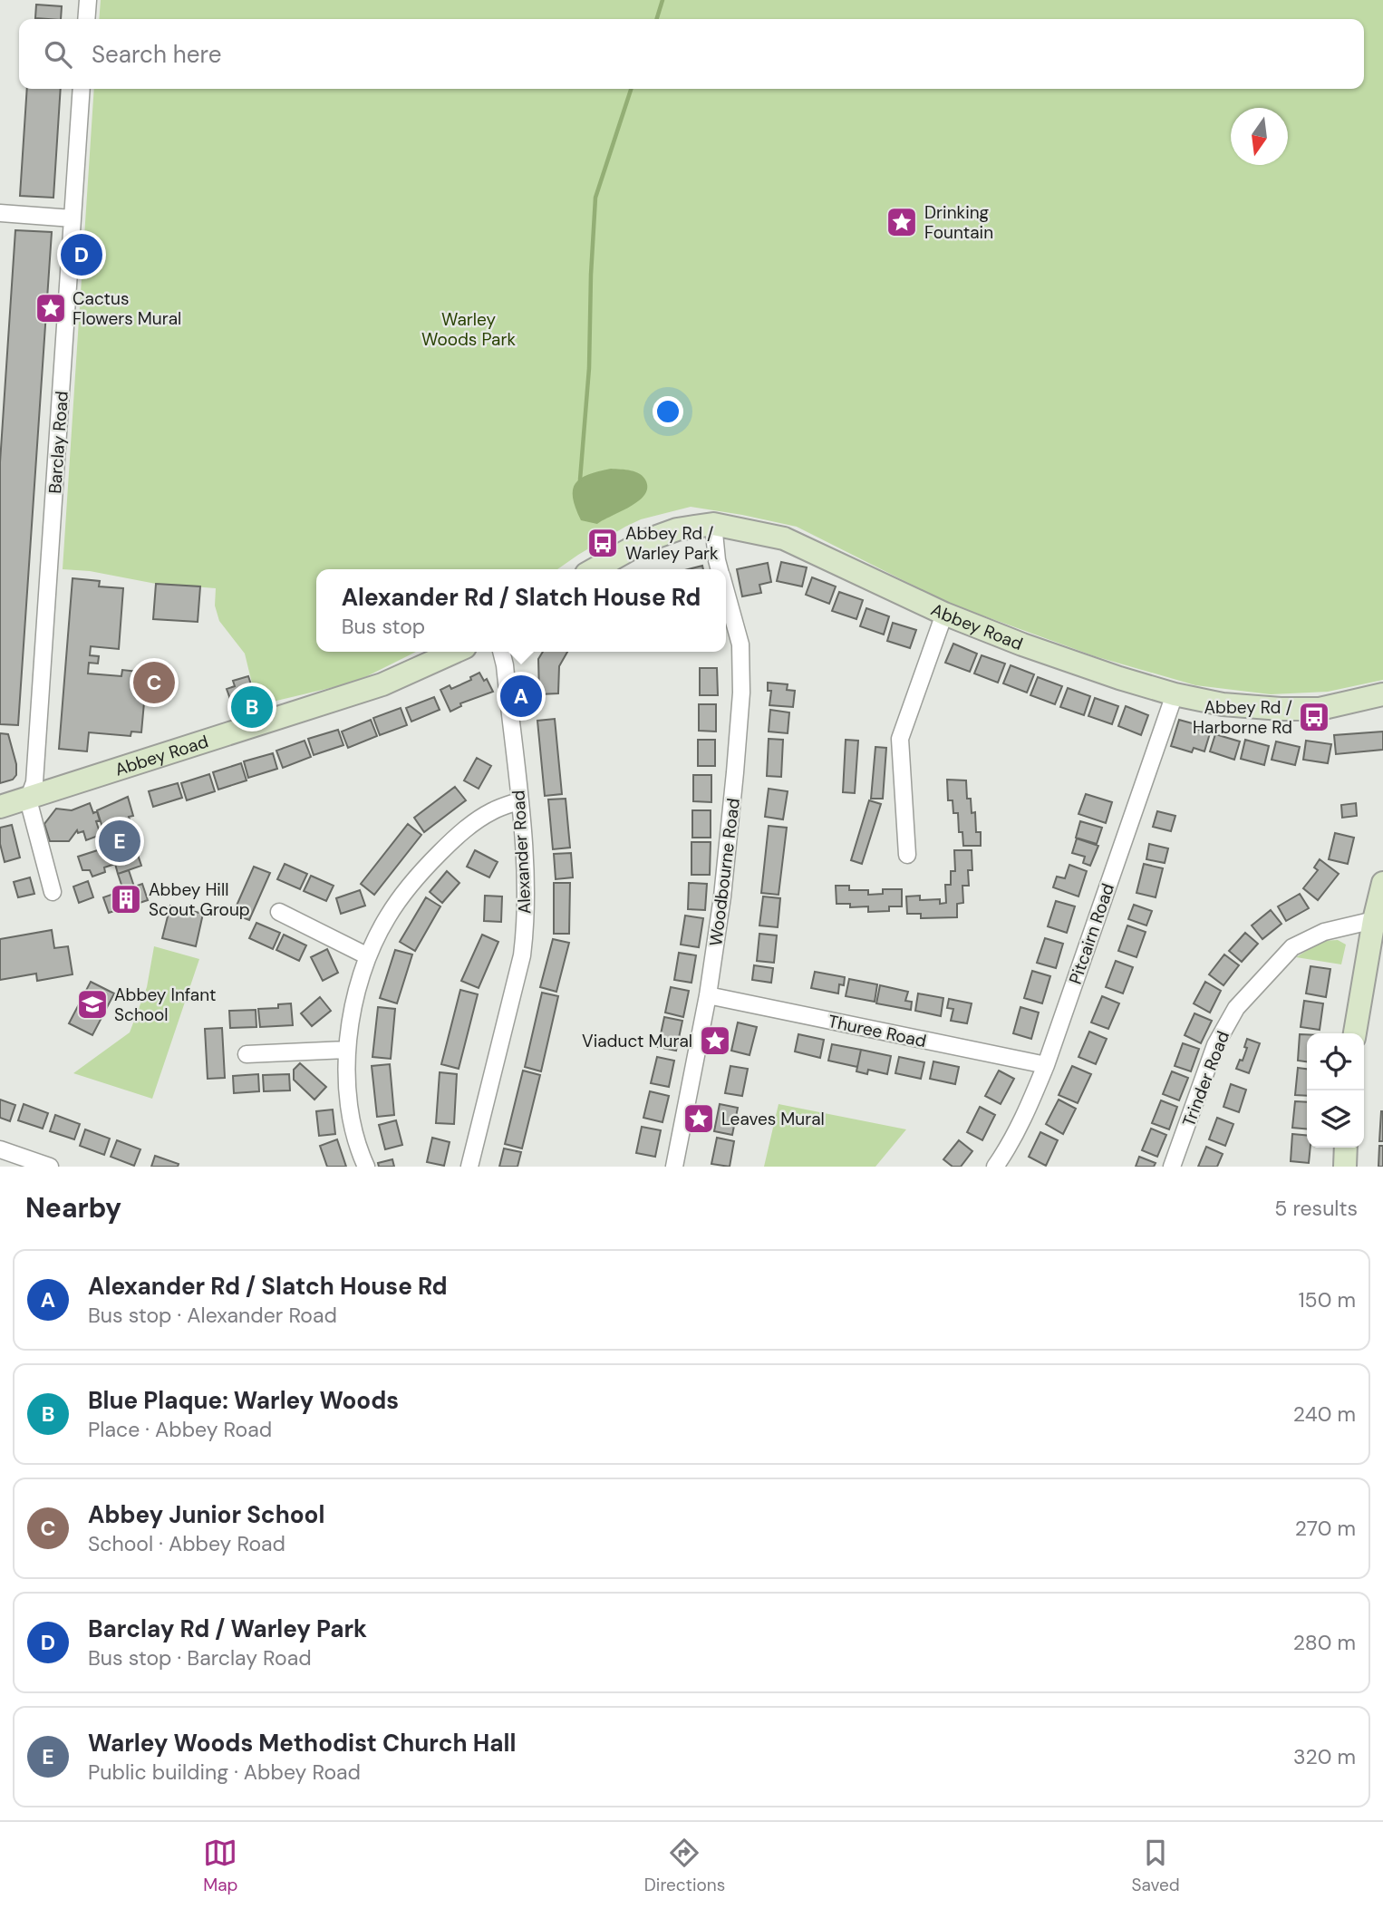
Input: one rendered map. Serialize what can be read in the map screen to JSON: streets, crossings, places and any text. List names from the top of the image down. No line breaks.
{"streets":{"street":["Barclay Road","Abbey Road","Alexander Road","Woodbourne Road","Pitcairn Road","Thuree Road","Trinder Road"]},"crossings":[["Barclay Road","Abbey Road"],["Abbey Road","Woodbourne Road"],["Abbey Road","Pitcairn Road"],["Woodbourne Road","Thuree Road"],["Pitcairn Road","Thuree Road"]],"parks":["Warley Woods Park"],"places":{"place":["Drinking Fountain","Cactus Flowers Mural","Viaduct Mural","Leaves Mural"],"bus stop":["Abbey Rd / Warley Park","Abbey Rd / Harborne Rd"],"building":["Abbey Hill Scout Group"],"school or university":["Abbey Infant School"]},"north":"bottom","page":{"search":"Search here","pins":["D","C","A","B","E"],"popup":["Alexander Rd / Slatch House Rd","Bus stop"],"heading":["Nearby","5 results"],"list":[{"mark":"A","name":"Alexander Rd / Slatch House Rd","note":"Bus stop · Alexander Road","value":"150 m"},{"mark":"B","name":"Blue Plaque: Warley Woods","note":"Place · Abbey Road","value":"240 m"},{"mark":"C","name":"Abbey Junior School","note":"School · Abbey Road","value":"270 m"},{"mark":"D","name":"Barclay Rd / Warley Park","note":"Bus stop · Barclay Road","value":"280 m"},{"mark":"E","name":"Warley Woods Methodist Church Hall","note":"Public building · Abbey Road","value":"320 m"}],"nav":["Map","Directions","Saved"]}}
